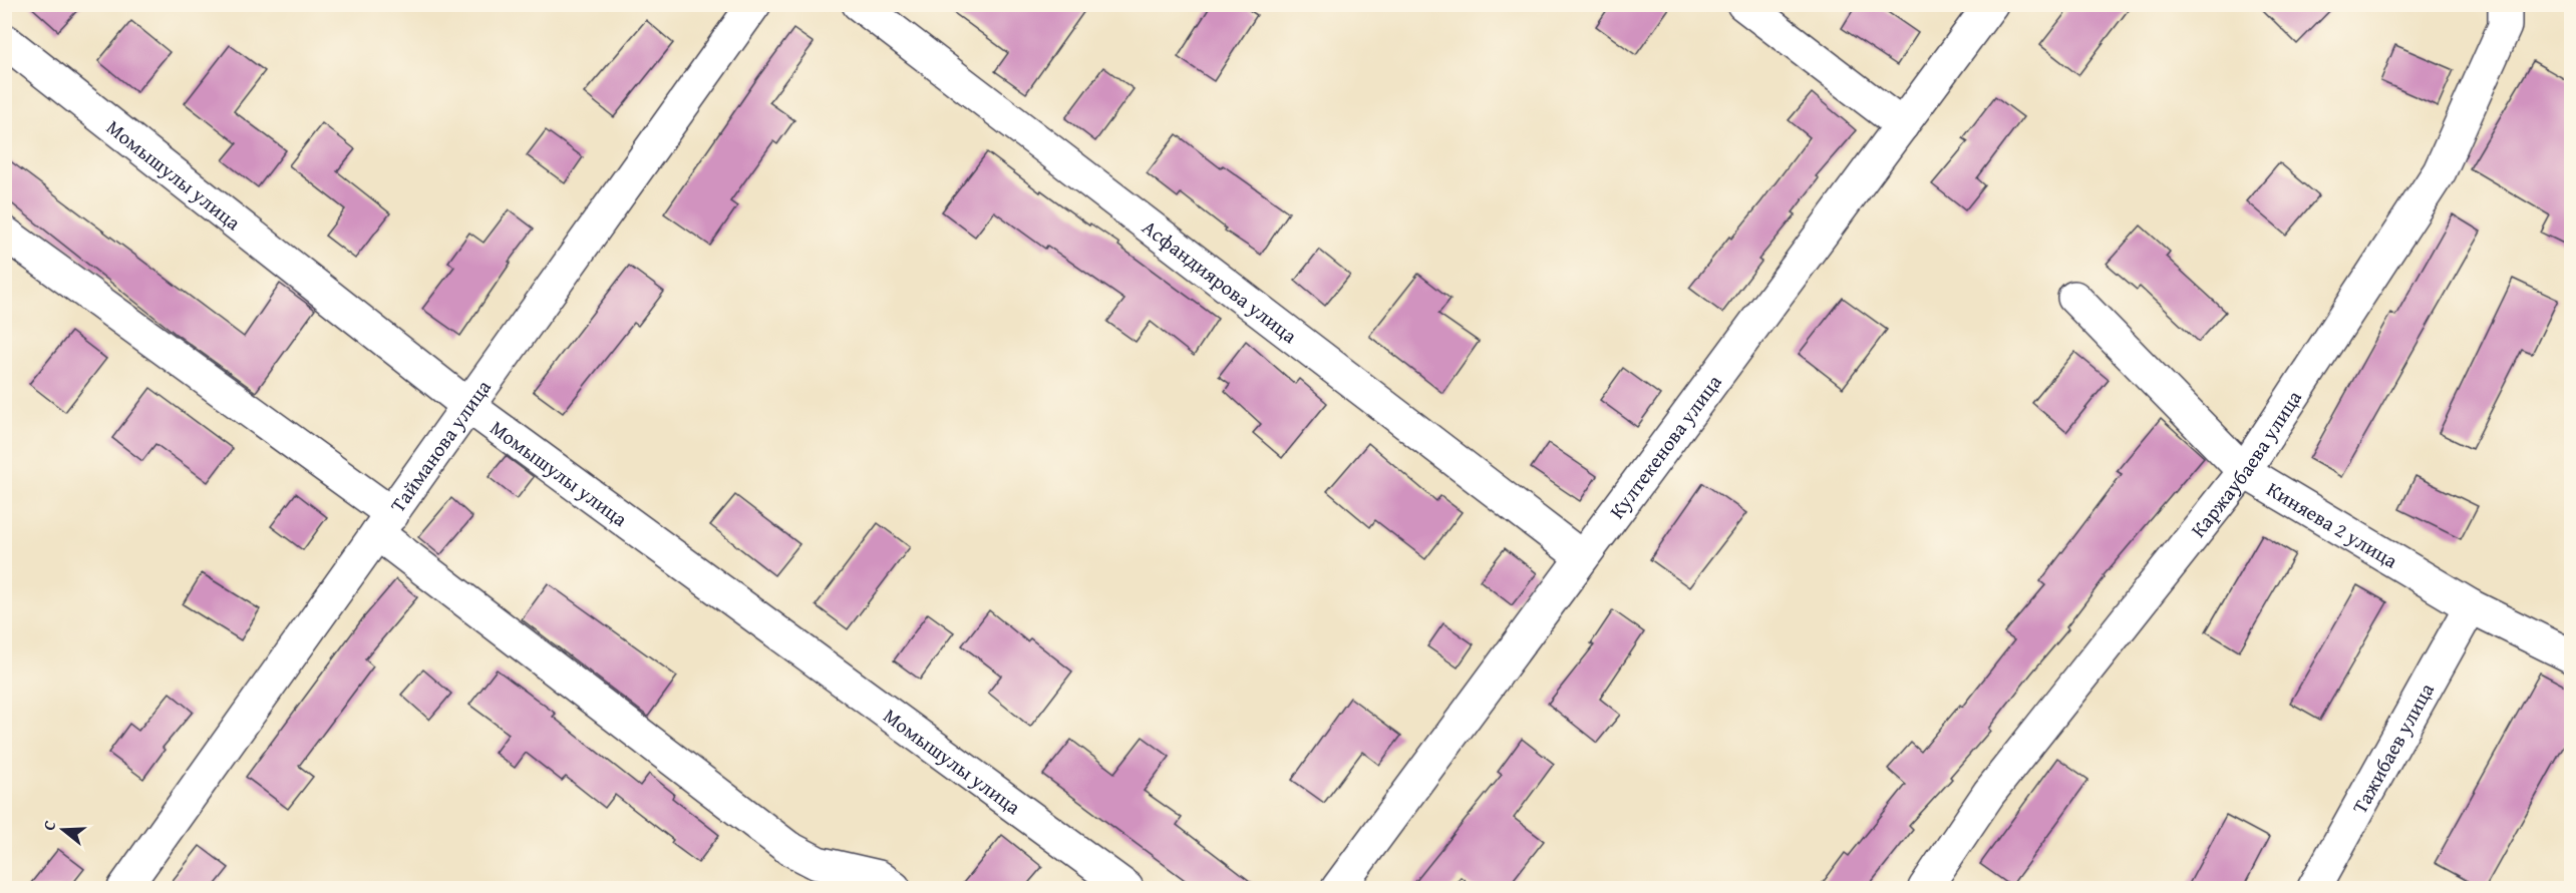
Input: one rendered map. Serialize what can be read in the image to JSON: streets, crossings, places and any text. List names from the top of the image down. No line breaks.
{"streets":{"street":["Момышулы улица","Асфандиярова улица","Култекенова улица","Тайманова улица","Каржаубаева улица","Киняева 2 улица","Тажибаев улица"]},"crossings":[["Момышулы улица","Тайманова улица"],["Асфандиярова улица","Култекенова улица"],["Каржаубаева улица","Киняева 2 улица"],["Киняева 2 улица","Тажибаев улица"]],"north":"left"}
